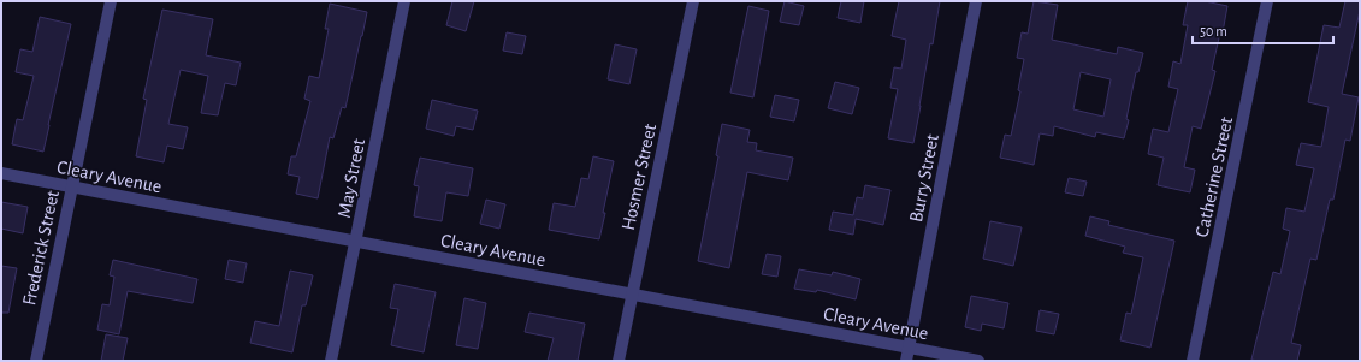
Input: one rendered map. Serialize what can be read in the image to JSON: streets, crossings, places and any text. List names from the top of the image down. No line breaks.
{"streets":{"street":["Cleary Avenue","Hosmer Street","Catherine Street","May Street","Burry Street","Frederick Street"]},"crossings":[["Cleary Avenue","Hosmer Street"],["Cleary Avenue","May Street"],["Cleary Avenue","Burry Street"],["Cleary Avenue","Frederick Street"]],"scale_bar":"50 m"}
